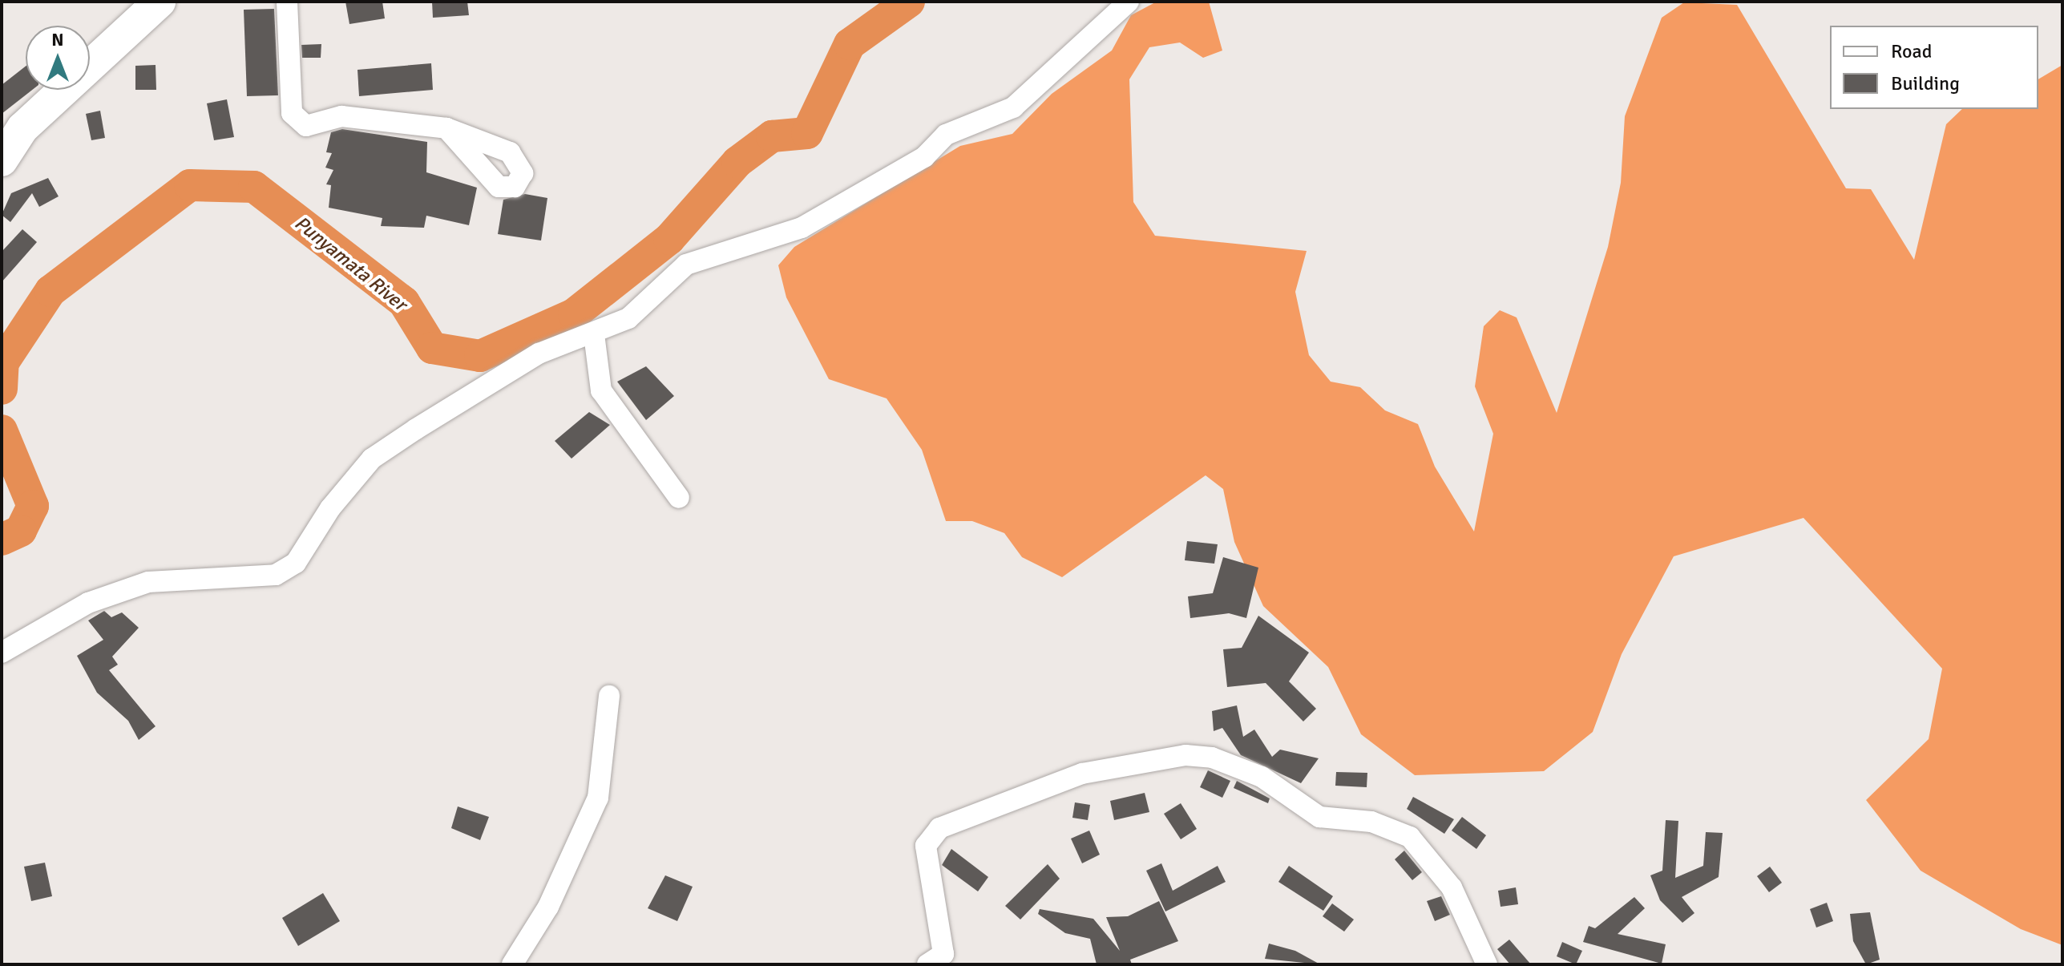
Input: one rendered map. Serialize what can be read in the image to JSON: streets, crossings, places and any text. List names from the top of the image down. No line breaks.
{"water":["Punyamata River"],"legend":["Road","Building"],"north":"top"}
